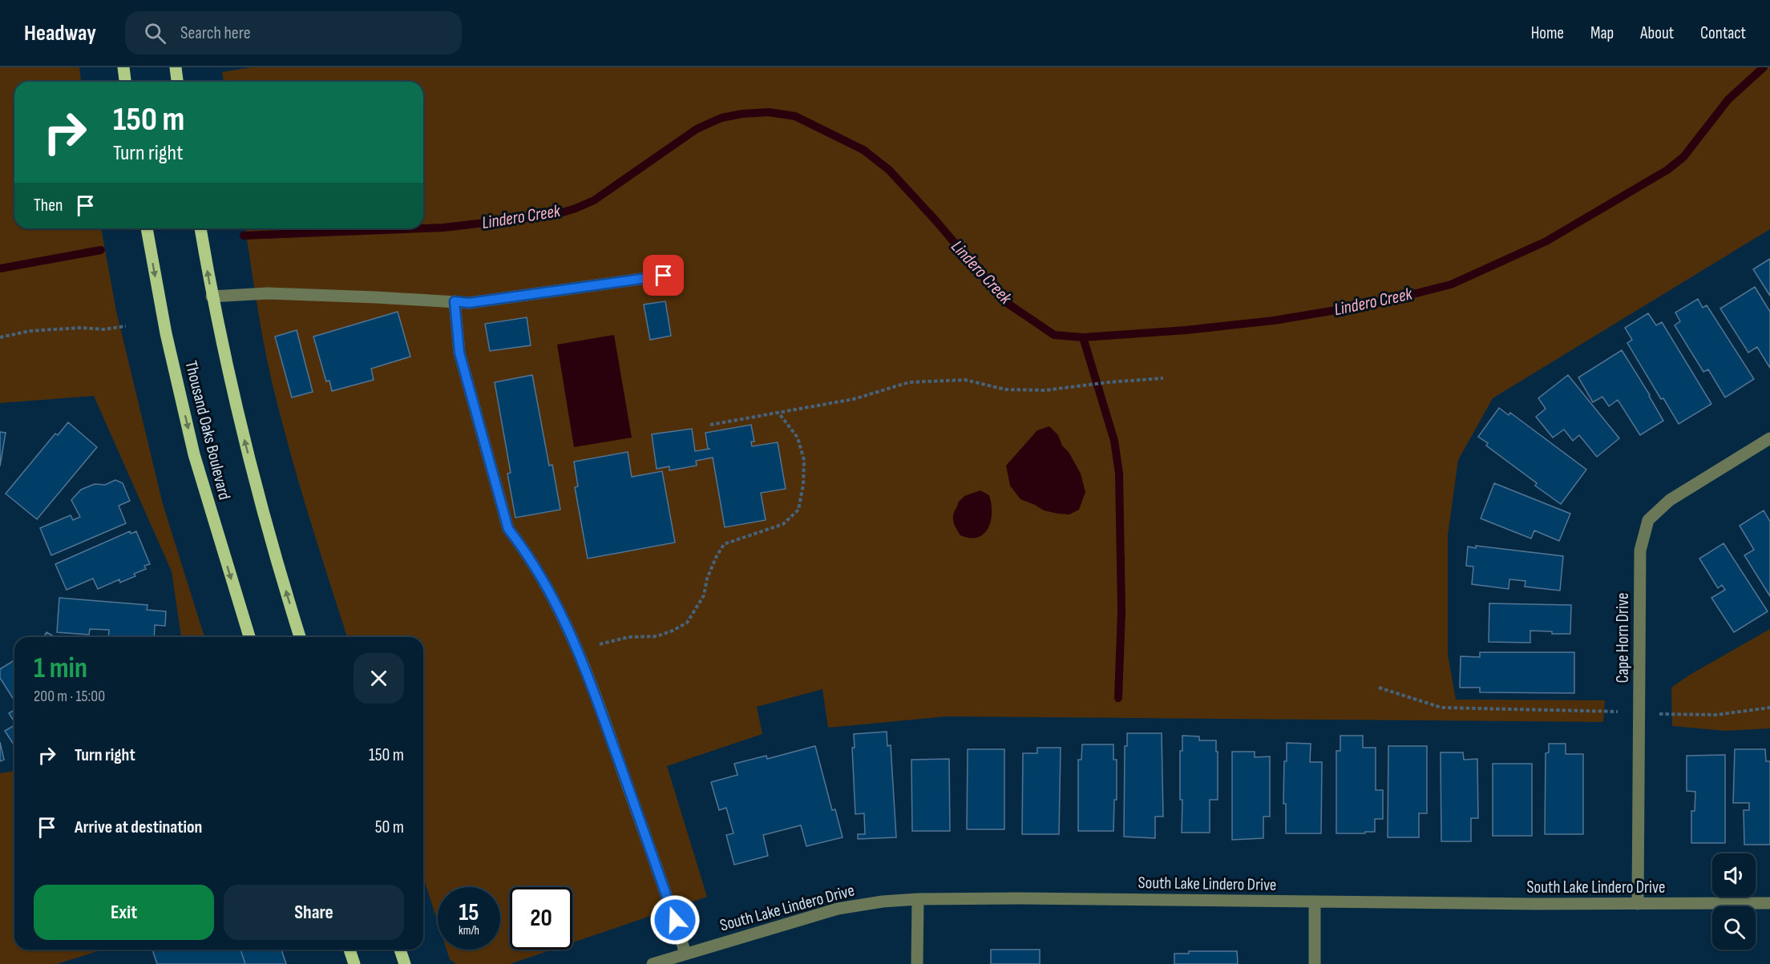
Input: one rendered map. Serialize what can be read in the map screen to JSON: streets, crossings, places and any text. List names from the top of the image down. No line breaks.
{"streets":{"main road":["Thousand Oaks Boulevard"],"street":["Cape Horn Drive","South Lake Lindero Drive"]},"crossings":[["Cape Horn Drive","South Lake Lindero Drive"]],"water":["Lindero Creek"],"page":{"header":"Headway","search":"Search here","nav":["Home","Map","About","Contact"],"turn":["150 m","Turn right"],"then":"Then","heading":["1 min","200 m · 15:00"],"list":[{"name":"Turn right","value":"150 m"},{"name":"Arrive at destination","value":"50 m"}],"buttons":["Exit","Share"],"speed":"15 km/h","limit":"20"}}
